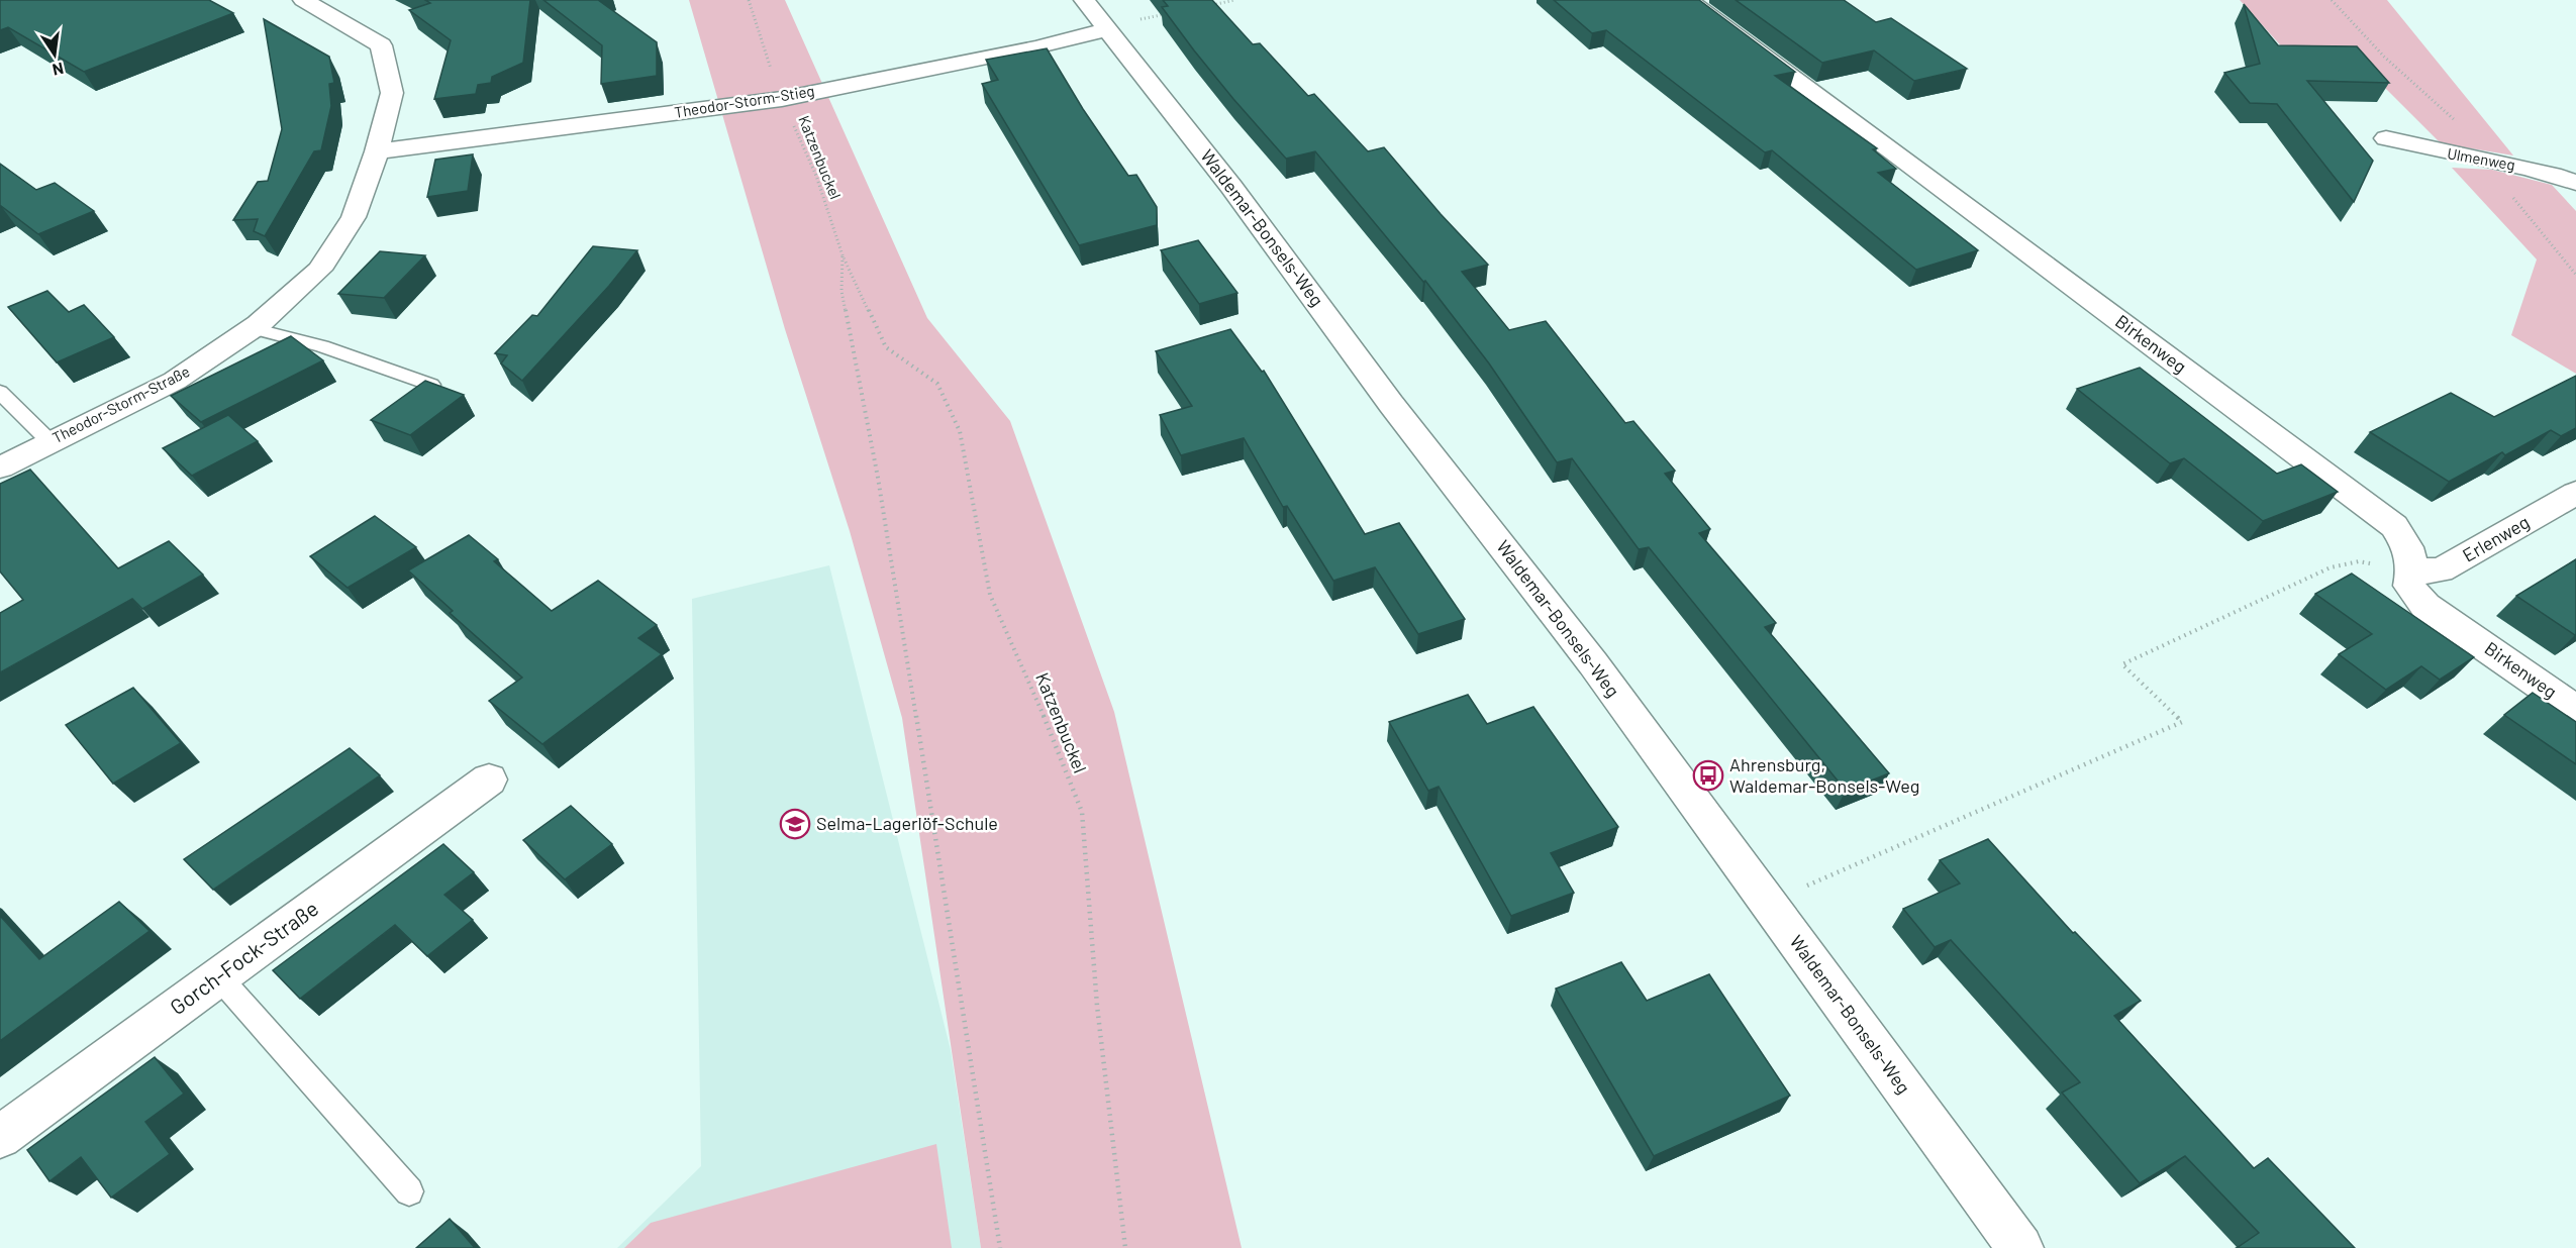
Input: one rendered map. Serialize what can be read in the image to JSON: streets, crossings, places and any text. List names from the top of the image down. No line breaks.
{"streets":{"street":["Theodor-Storm-Stieg","Ulmenweg","Waldemar-Bonsels-Weg","Birkenweg","Theodor-Storm-Straße","Erlenweg","Gorch-Fock-Straße"],"path":["Katzenbuckel"]},"crossings":[["Theodor-Storm-Stieg","Katzenbuckel"],["Theodor-Storm-Stieg","Waldemar-Bonsels-Weg"],["Theodor-Storm-Stieg","Theodor-Storm-Straße"],["Birkenweg","Erlenweg"]],"places":{"bus stop":["Ahrensburg, Waldemar-Bonsels-Weg"],"school or university":["Selma-Lagerlöf-Schule"]},"north":"bottom"}
